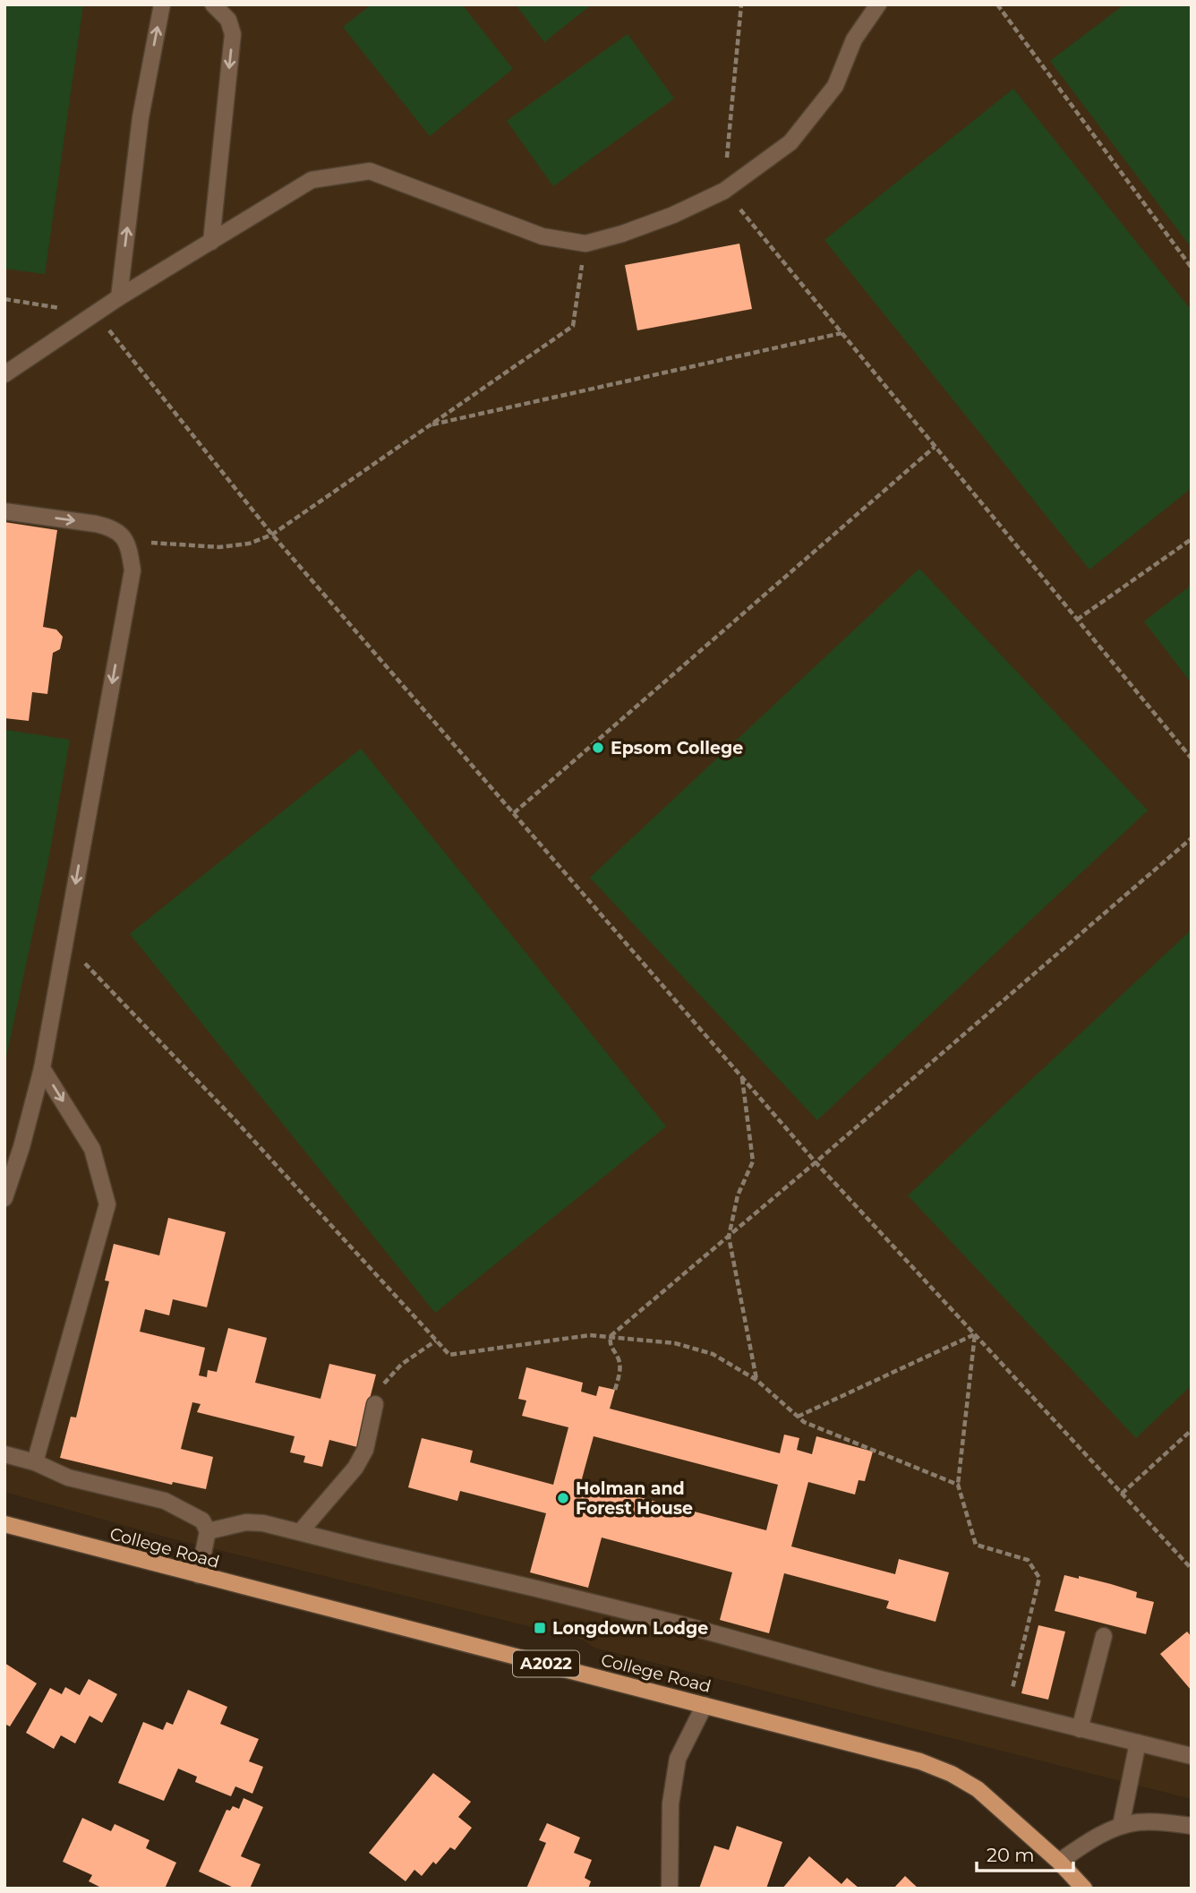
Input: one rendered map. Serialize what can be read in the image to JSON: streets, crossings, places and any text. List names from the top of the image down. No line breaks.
{"streets":{"main road":["College Road","A2022"]},"crossings":[["College Road","A2022"]],"places":{"other":["Epsom College","Holman and Forest House"],"transit":["Longdown Lodge"]},"scale_bar":"20 m"}
